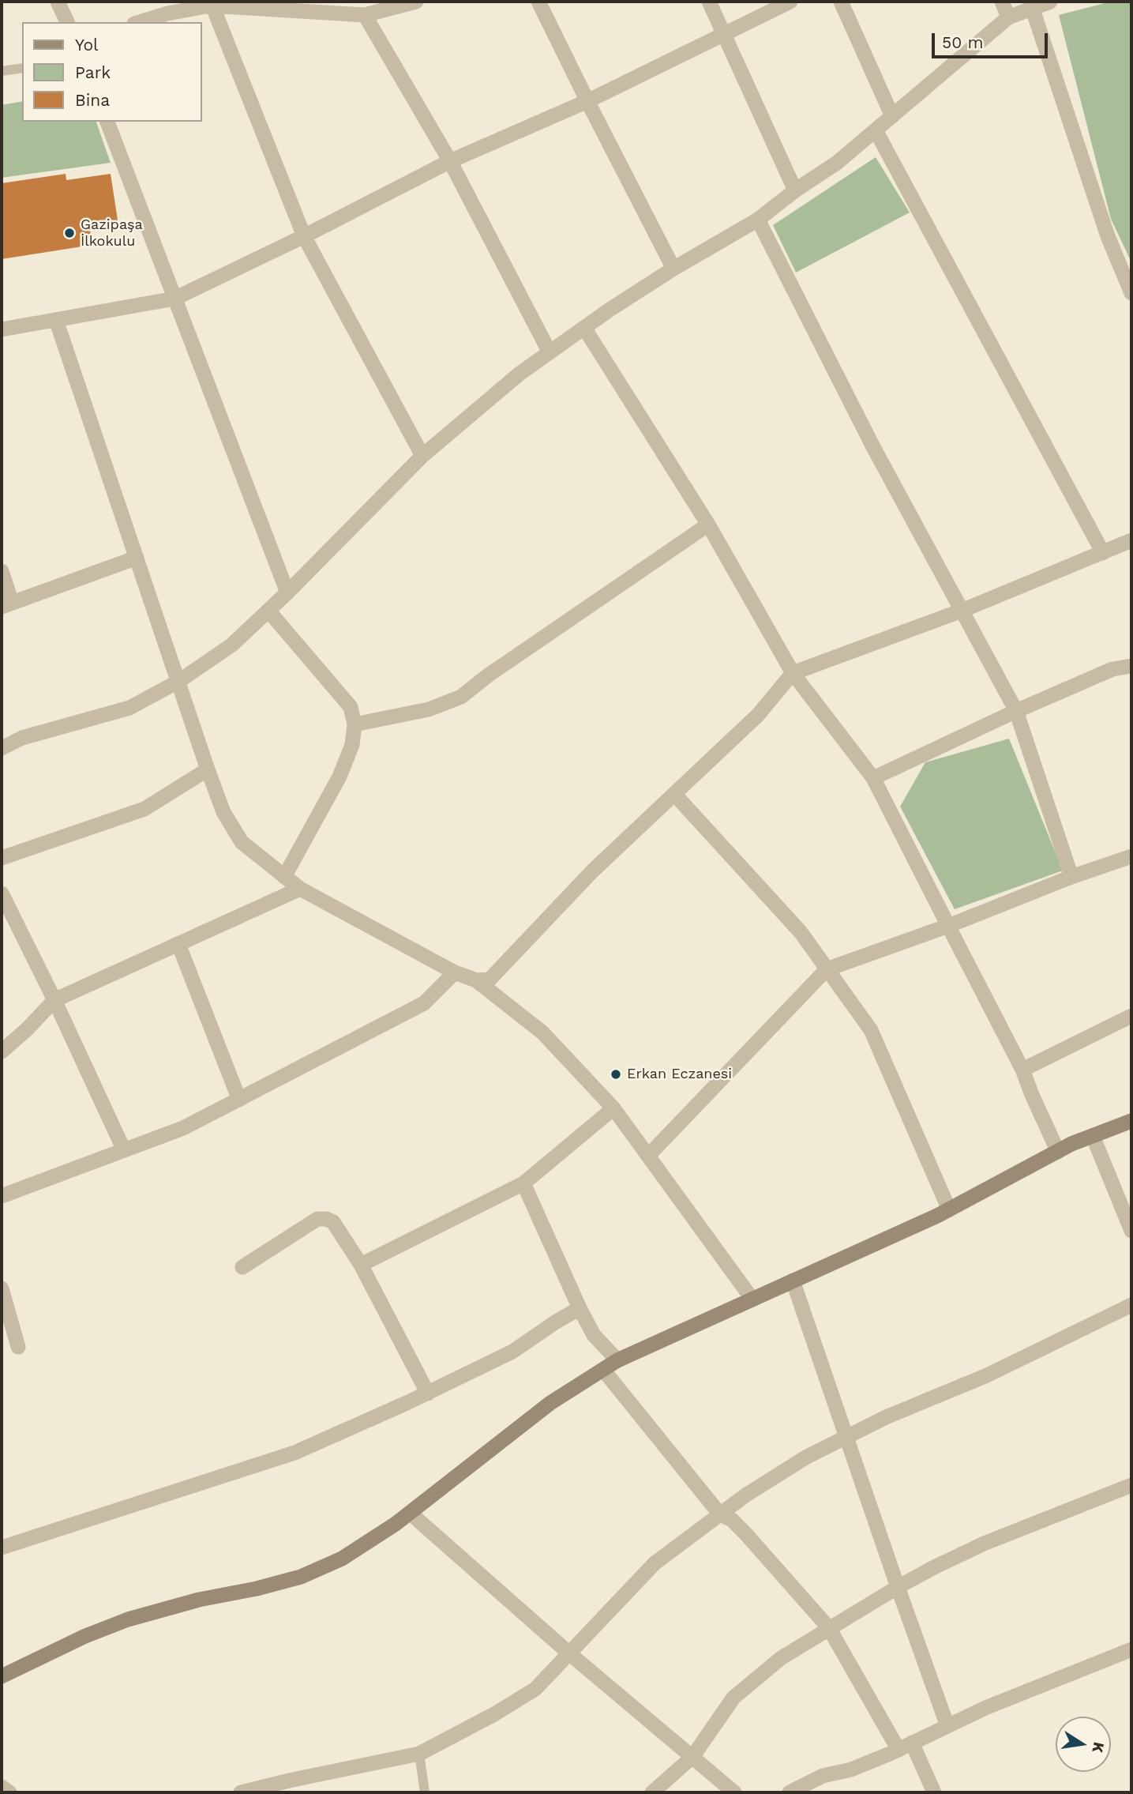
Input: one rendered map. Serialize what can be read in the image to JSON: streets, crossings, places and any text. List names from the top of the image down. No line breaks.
{"places":["Gazipaşa İlkokulu","Erkan Eczanesi"],"legend":["Yol","Park","Bina"],"scale_bar":"50 m","north":"right"}
